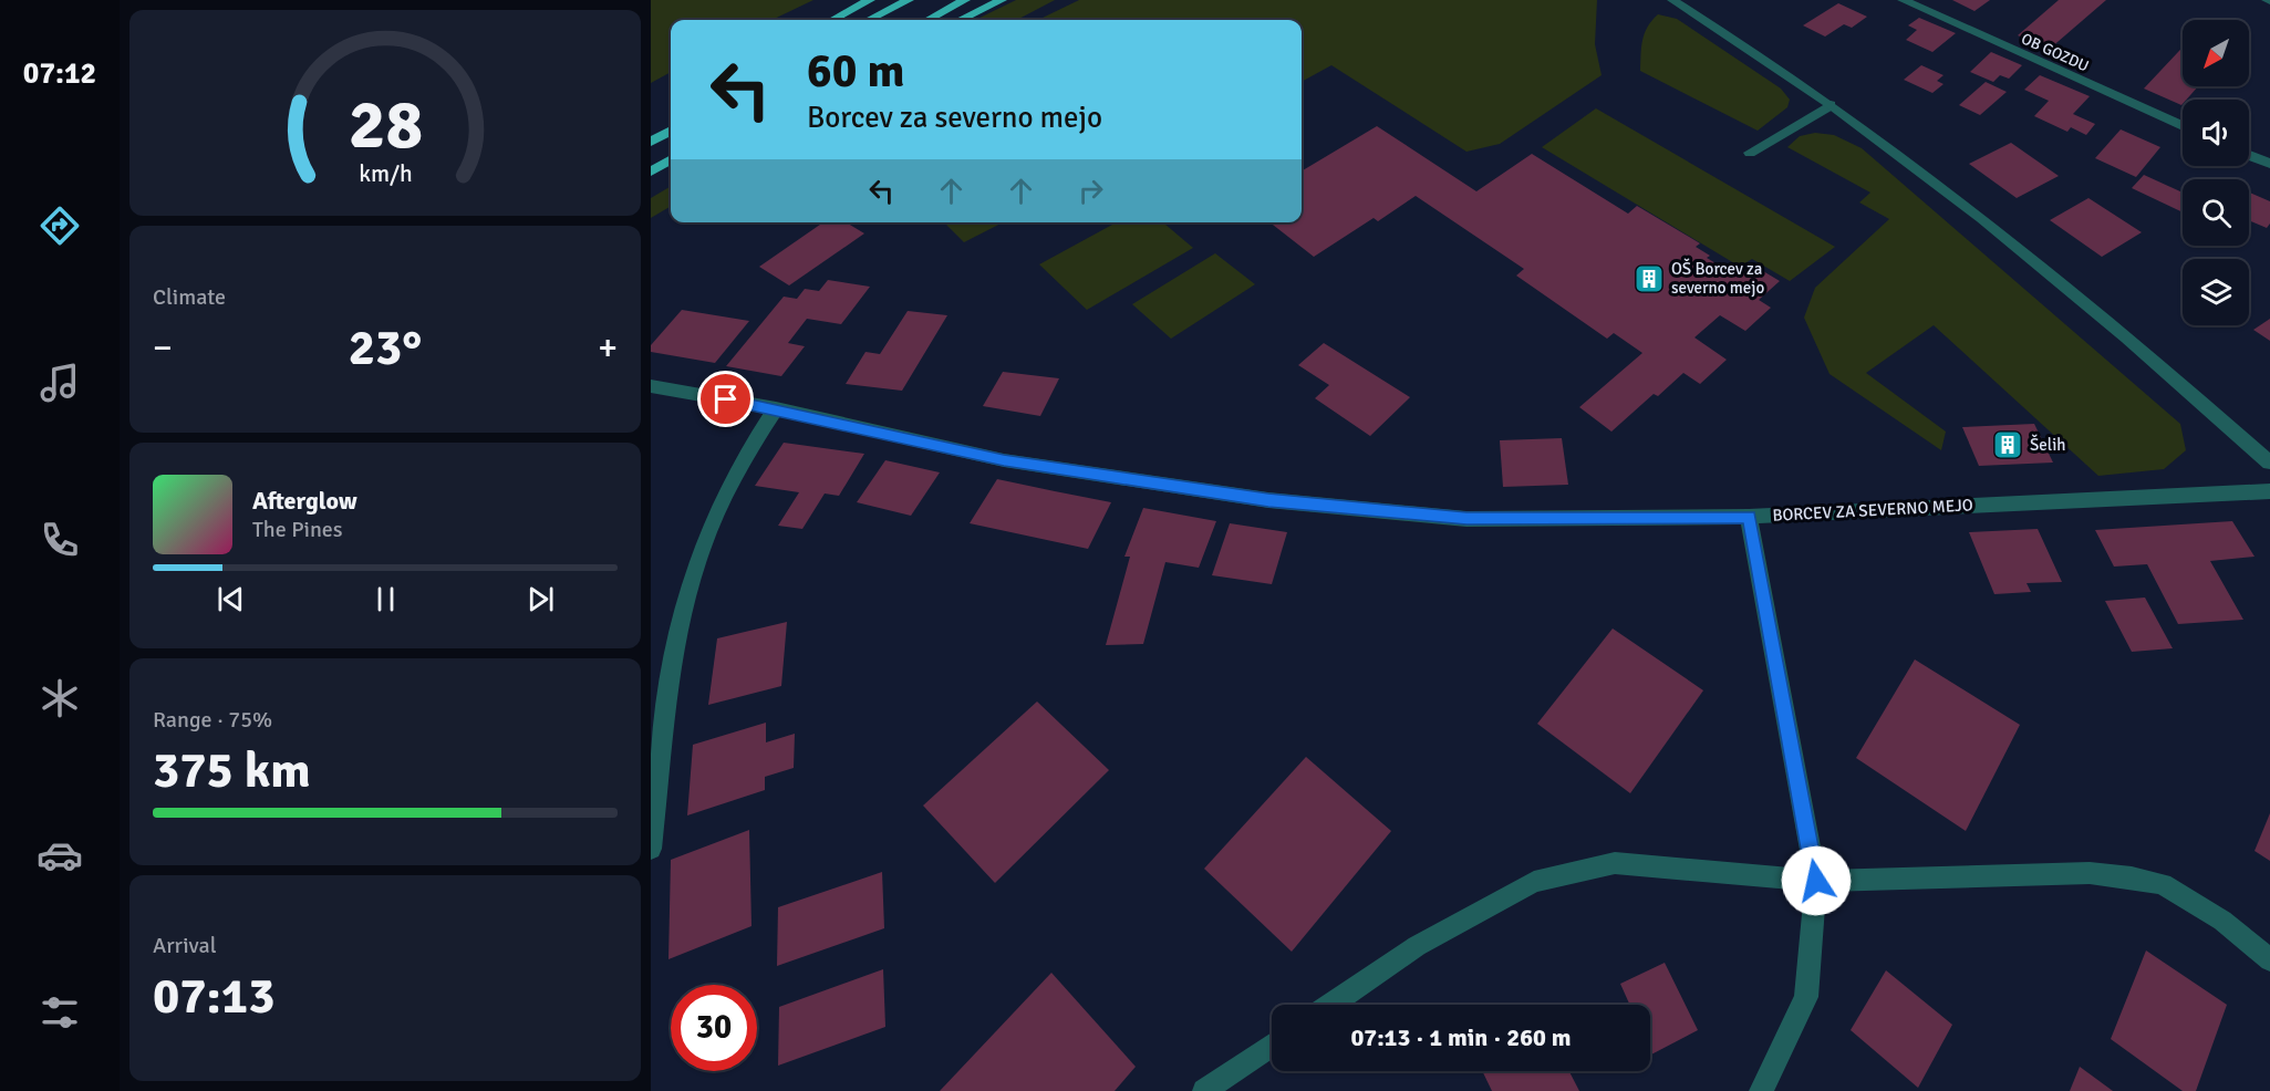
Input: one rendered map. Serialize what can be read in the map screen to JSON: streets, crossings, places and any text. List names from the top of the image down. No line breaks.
{"streets":{"street":["OB GOZDU","BORCEV ZA SEVERNO MEJO"]},"places":{"building":["OŠ Borcev za severno mejo","Šelih"]},"north":"bottom left","page":{"tabs":"07:12","turn":["60 m","Borcev za severno mejo"],"tile":["Climate",["Range · 75%","375 km"],["Arrival","07:13"]],"heat":["−","23°","+"],"song":["Afterglow","The Pines"],"limit":"30","trip":"07:13 · 1 min · 260 m","gauge":["28","km/h"]}}
